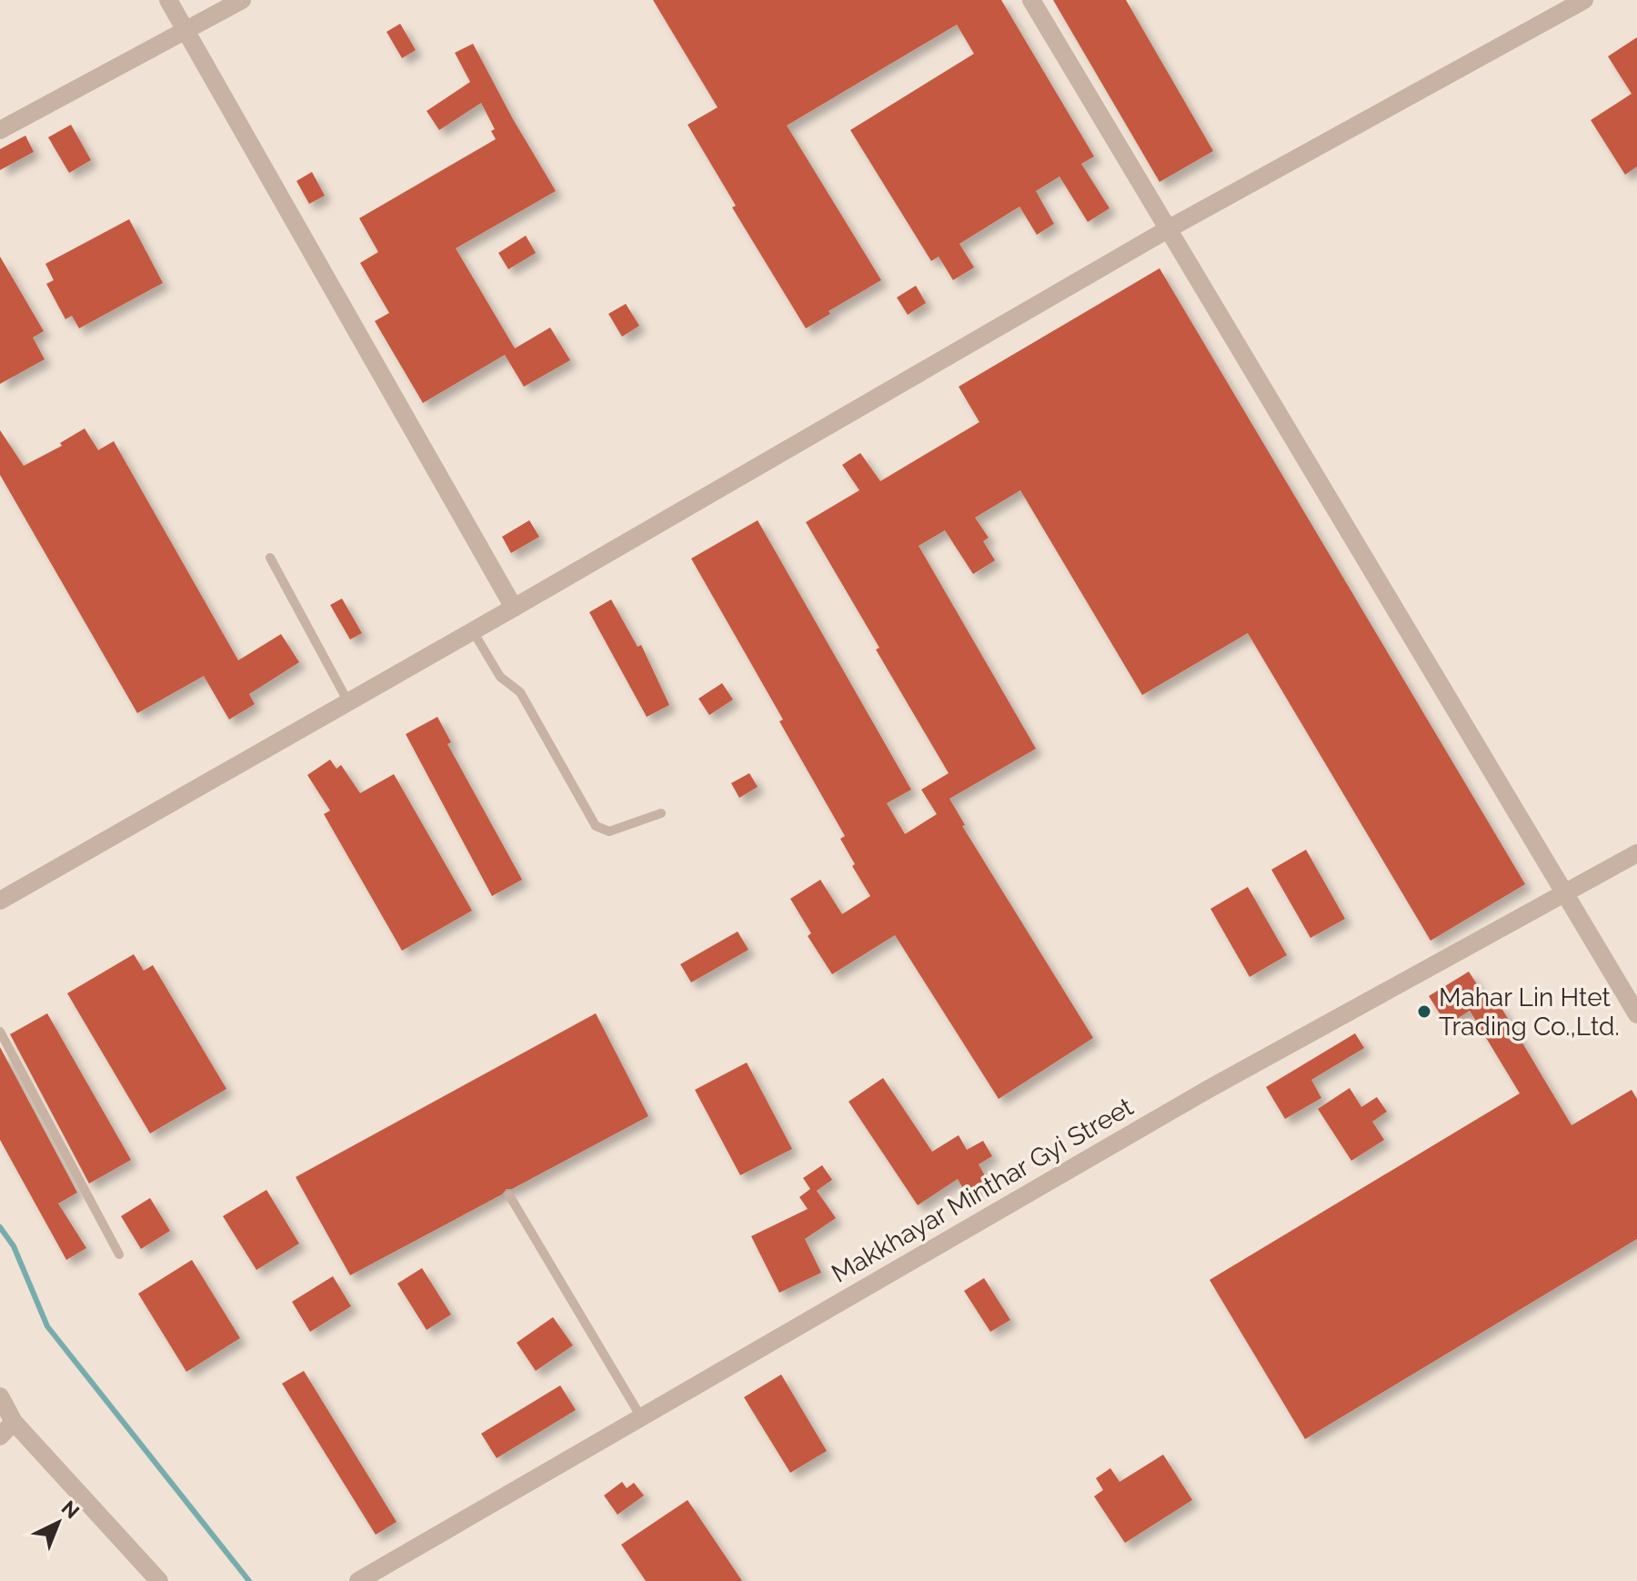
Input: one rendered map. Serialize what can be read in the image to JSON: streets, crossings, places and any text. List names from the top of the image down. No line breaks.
{"streets":{"street":["Makkhayar Minthar Gyi Street"]},"places":["Mahar Lin Htet Trading Co.,Ltd."],"north":"top right"}
